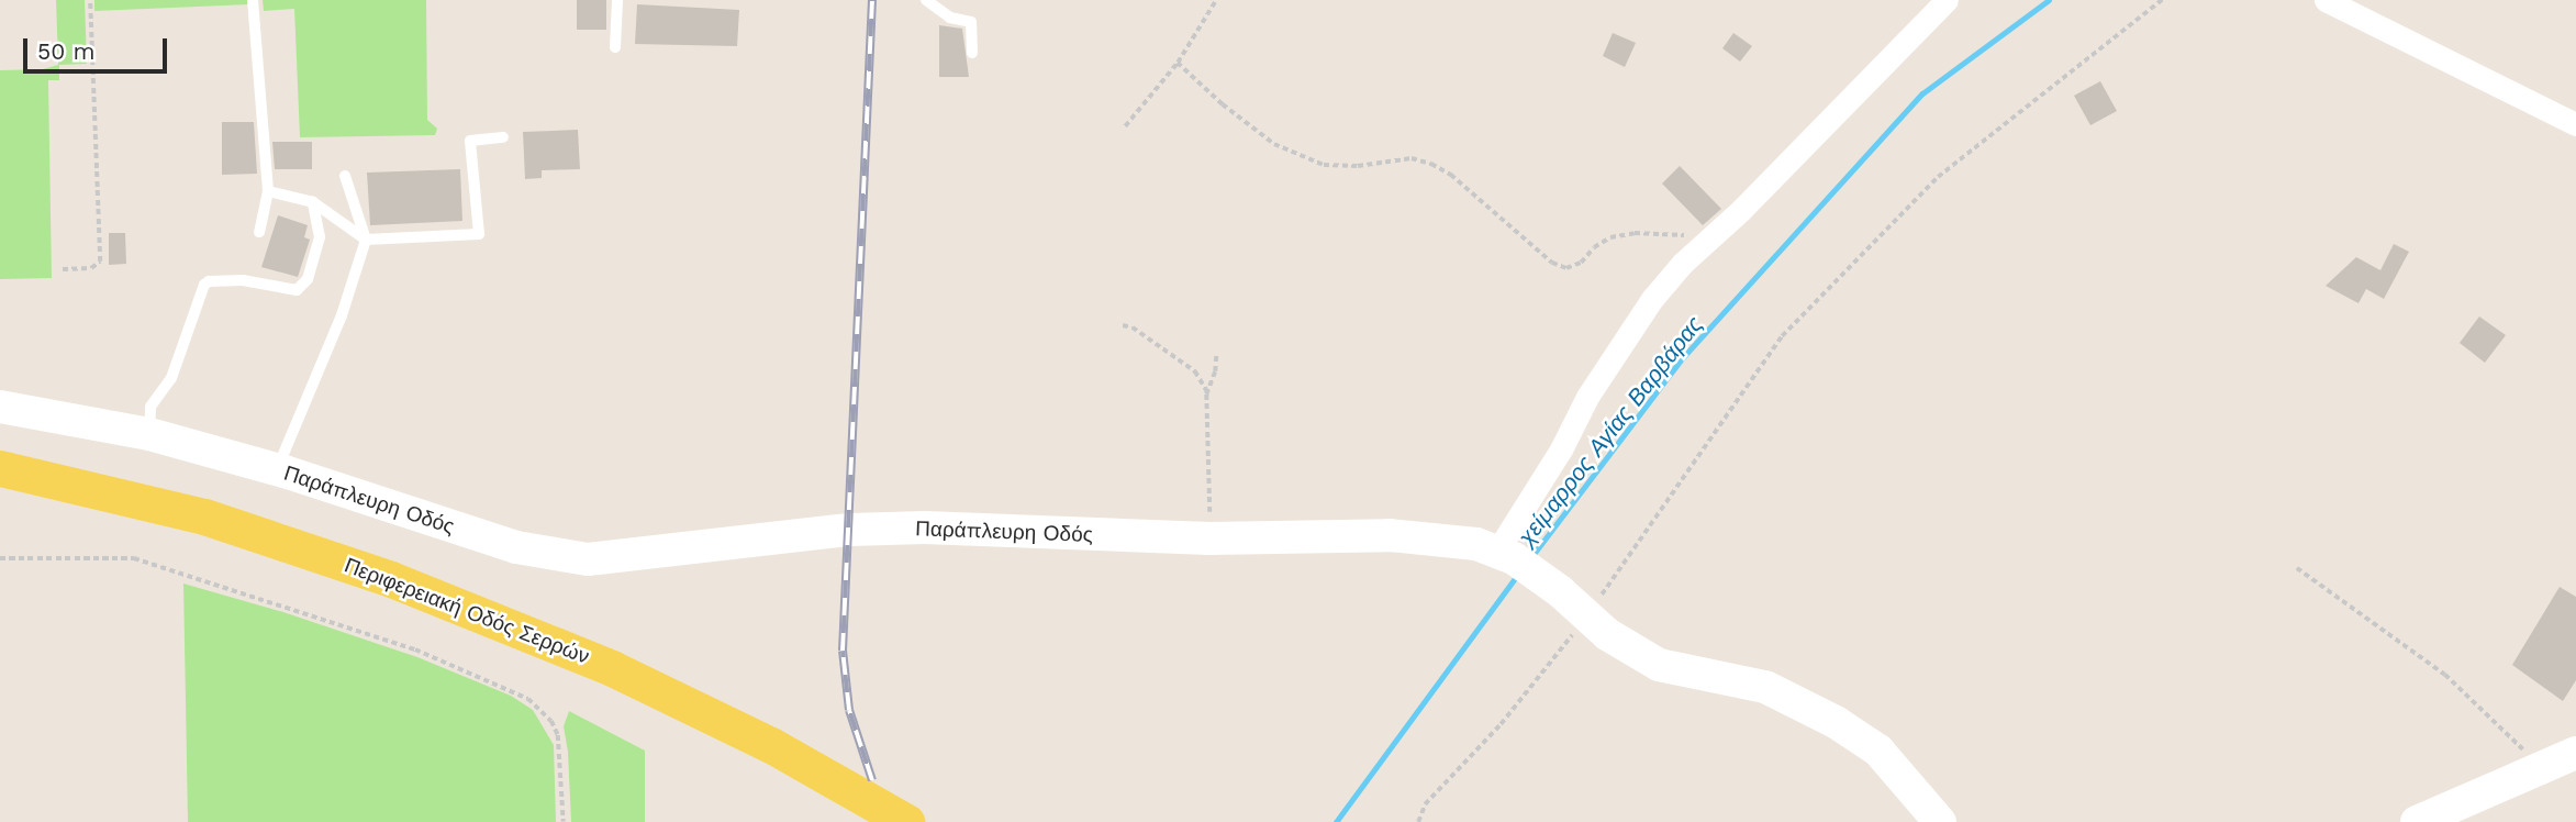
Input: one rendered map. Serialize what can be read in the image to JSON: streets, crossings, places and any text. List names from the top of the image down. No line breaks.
{"streets":{"main road":["Περιφερειακή Οδός Σερρών"],"street":["Παράπλευρη Οδός"]},"water":["χείμαρρος Αγίας Βαρβάρας"],"scale_bar":"50 m"}
